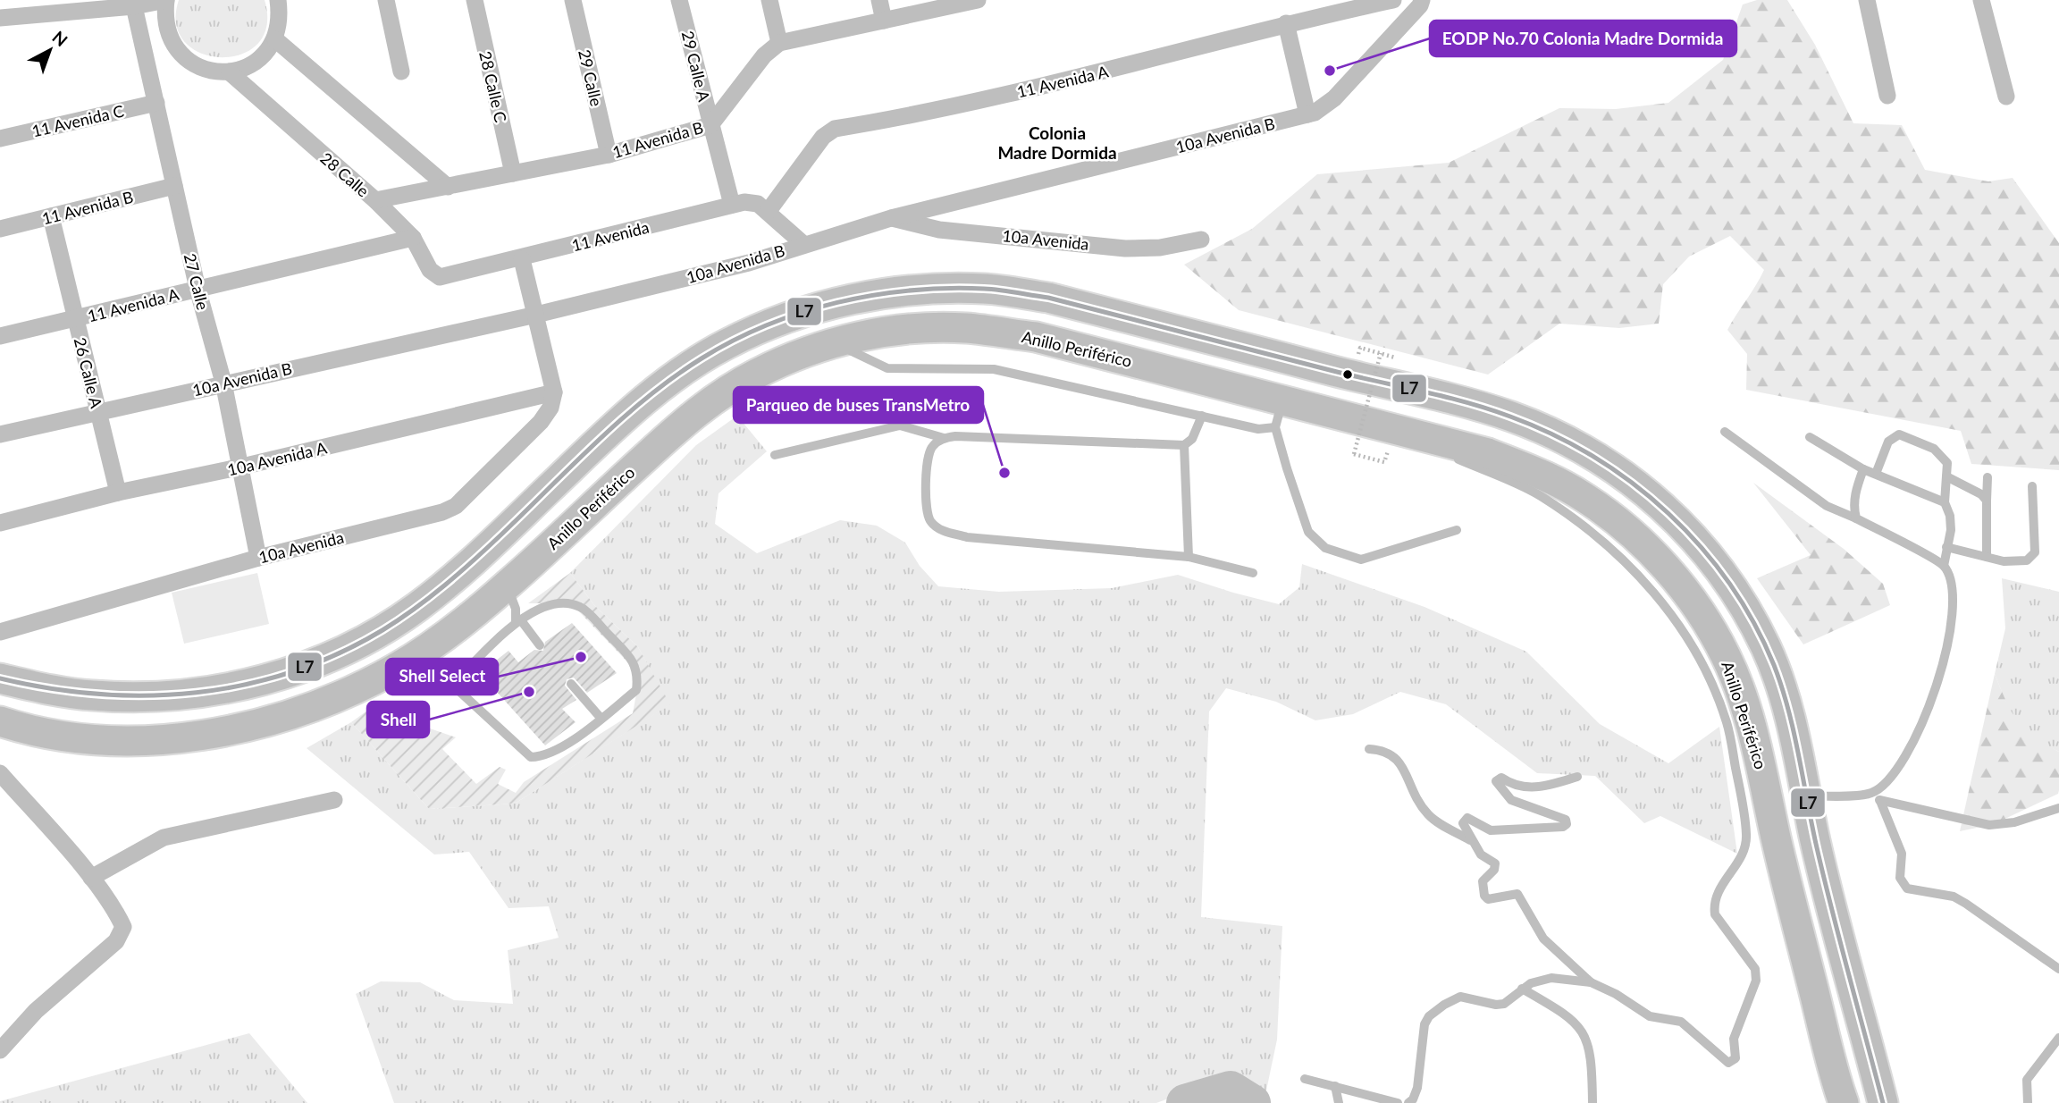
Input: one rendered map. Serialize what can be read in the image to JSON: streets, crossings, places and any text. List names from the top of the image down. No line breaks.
{"streets":{"highway":["Anillo Periférico"],"street":["29 Calle A","29 Calle","11 Avenida A","28 Calle C","11 Avenida C","10a Avenida B","11 Avenida B","28 Calle","11 Avenida","10a Avenida","27 Calle","26 Calle A","10a Avenida A"]},"crossings":[["29 Calle A","11 Avenida B"],["29 Calle A","11 Avenida"],["29 Calle","11 Avenida B"],["11 Avenida A","28 Calle"],["11 Avenida A","11 Avenida"],["11 Avenida A","27 Calle"],["11 Avenida A","26 Calle A"],["28 Calle C","11 Avenida B"],["11 Avenida C","27 Calle"],["10a Avenida B","10a Avenida"],["10a Avenida B","27 Calle"],["10a Avenida B","26 Calle A"],["11 Avenida B","28 Calle"],["11 Avenida B","27 Calle"],["11 Avenida B","26 Calle A"],["28 Calle","11 Avenida"],["10a Avenida","27 Calle"],["10a Avenida","10a Avenida A"],["27 Calle","10a Avenida A"],["26 Calle A","10a Avenida A"]],"districts":["Colonia Madre Dormida"],"places":["EODP No.70 Colonia Madre Dormida","Parqueo de buses TransMetro","Shell Select","Shell"],"lines":["transit line L7"],"north":"top right"}
